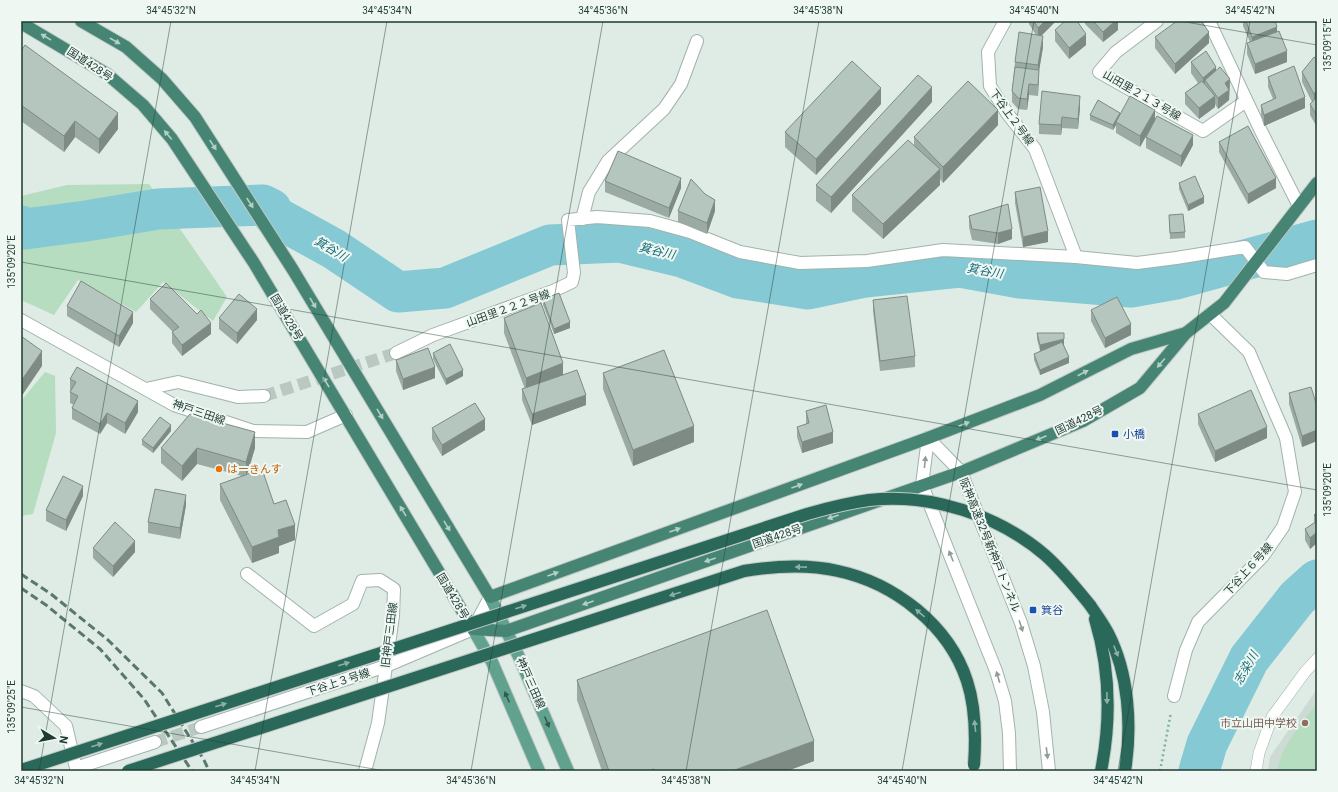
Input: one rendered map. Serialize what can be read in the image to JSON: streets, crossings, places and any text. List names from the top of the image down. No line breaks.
{"streets":{"highway":["国道428号"],"main road":["神戸三田線"],"street":["山田里２１３号線","下谷上２号線","山田里２２２号線","阪神高速32号新神戸トンネル","下谷上６号線","旧神戸三田線","下谷上３号線"]},"crossings":[["国道428号","神戸三田線"],["国道428号","阪神高速32号新神戸トンネル"],["国道428号","下谷上６号線"],["国道428号","下谷上３号線"],["旧神戸三田線","下谷上３号線"]],"water":["箕谷川","志染川"],"places":{"transit":["小橋","箕谷"],"other":["はーきんす","市立山田中学校"]},"north":"right","coordinates":["34°45'32\"N","34°45'34\"N","34°45'36\"N","34°45'38\"N","34°45'40\"N","34°45'42\"N","135°09'15\"E","135°09'20\"E","135°09'25\"E"]}
